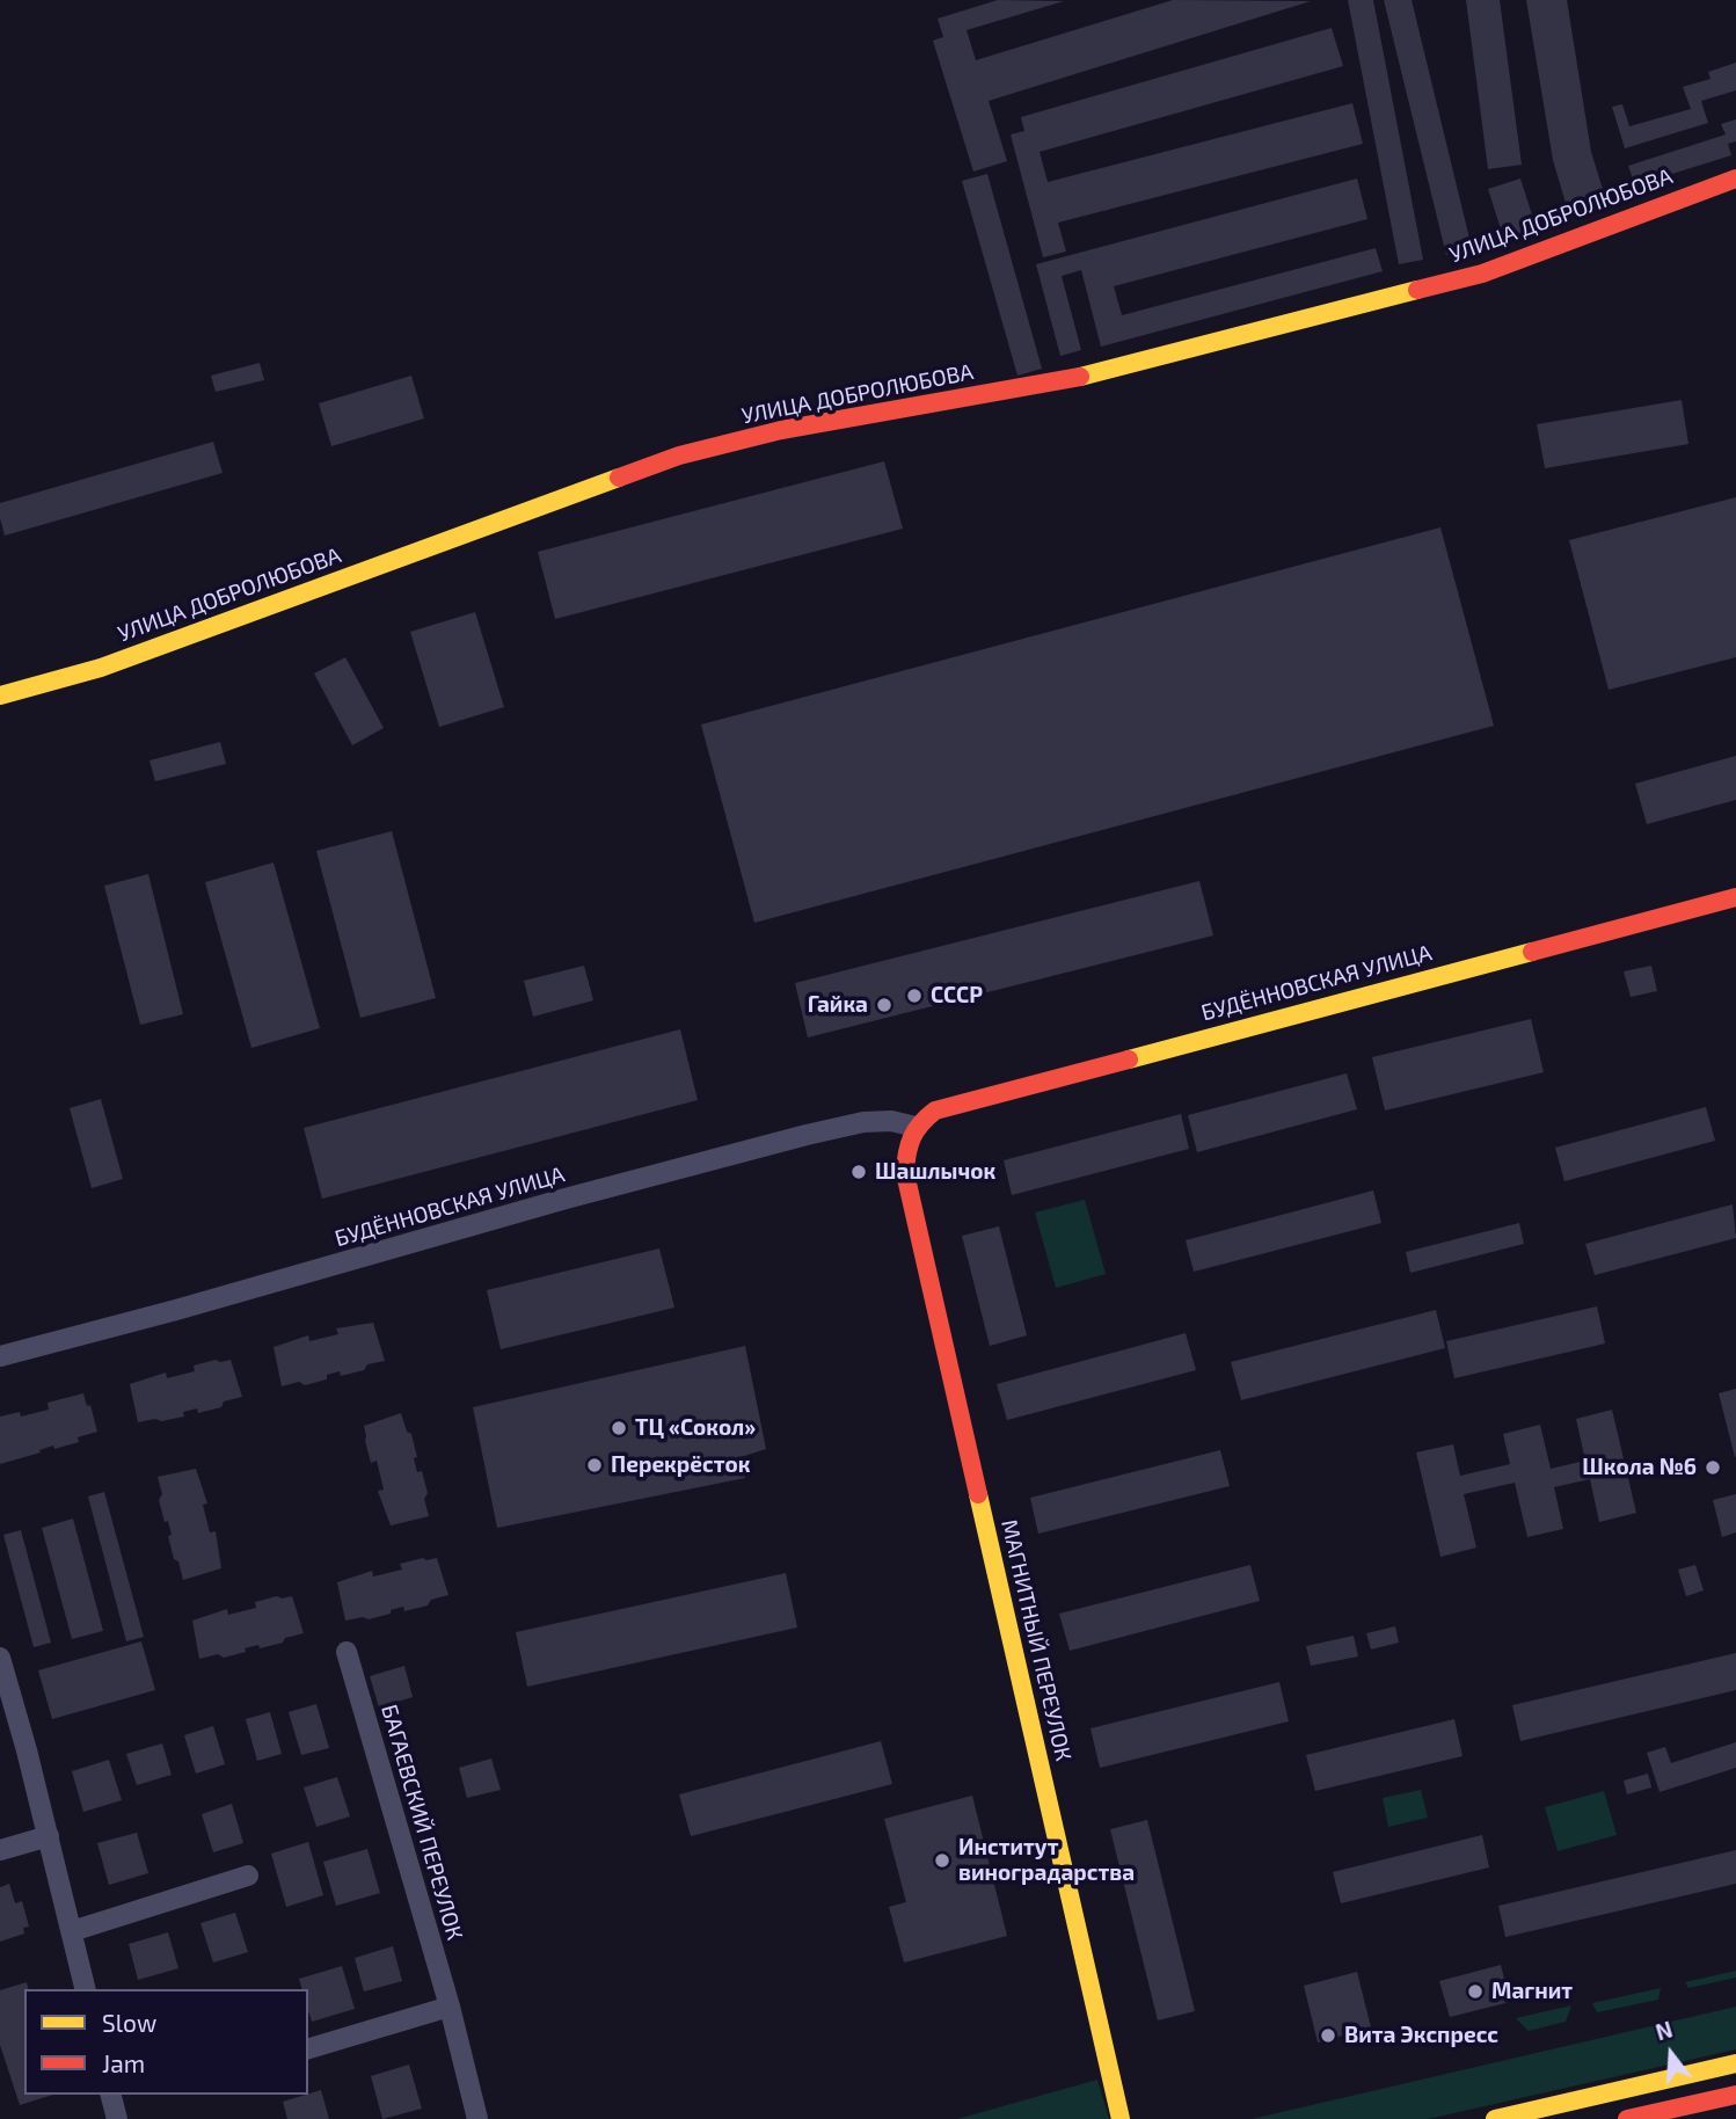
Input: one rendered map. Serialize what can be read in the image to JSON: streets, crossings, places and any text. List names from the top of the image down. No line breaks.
{"streets":{"main road":["УЛИЦА ДОБРОЛЮБОВА","БУДЁННОВСКАЯ УЛИЦА","МАГНИТНЫЙ ПЕРЕУЛОК"],"street":["БАГАЕВСКИЙ ПЕРЕУЛОК"]},"crossings":[["БУДЁННОВСКАЯ УЛИЦА","МАГНИТНЫЙ ПЕРЕУЛОК"]],"places":["СССР","Гайка","Шашлычок","ТЦ «Сокол»","Перекрёсток","Школа №6","Институт виноградарства","Магнит","Вита Экспресс"],"legend":["Slow","Jam"],"north":"top"}
